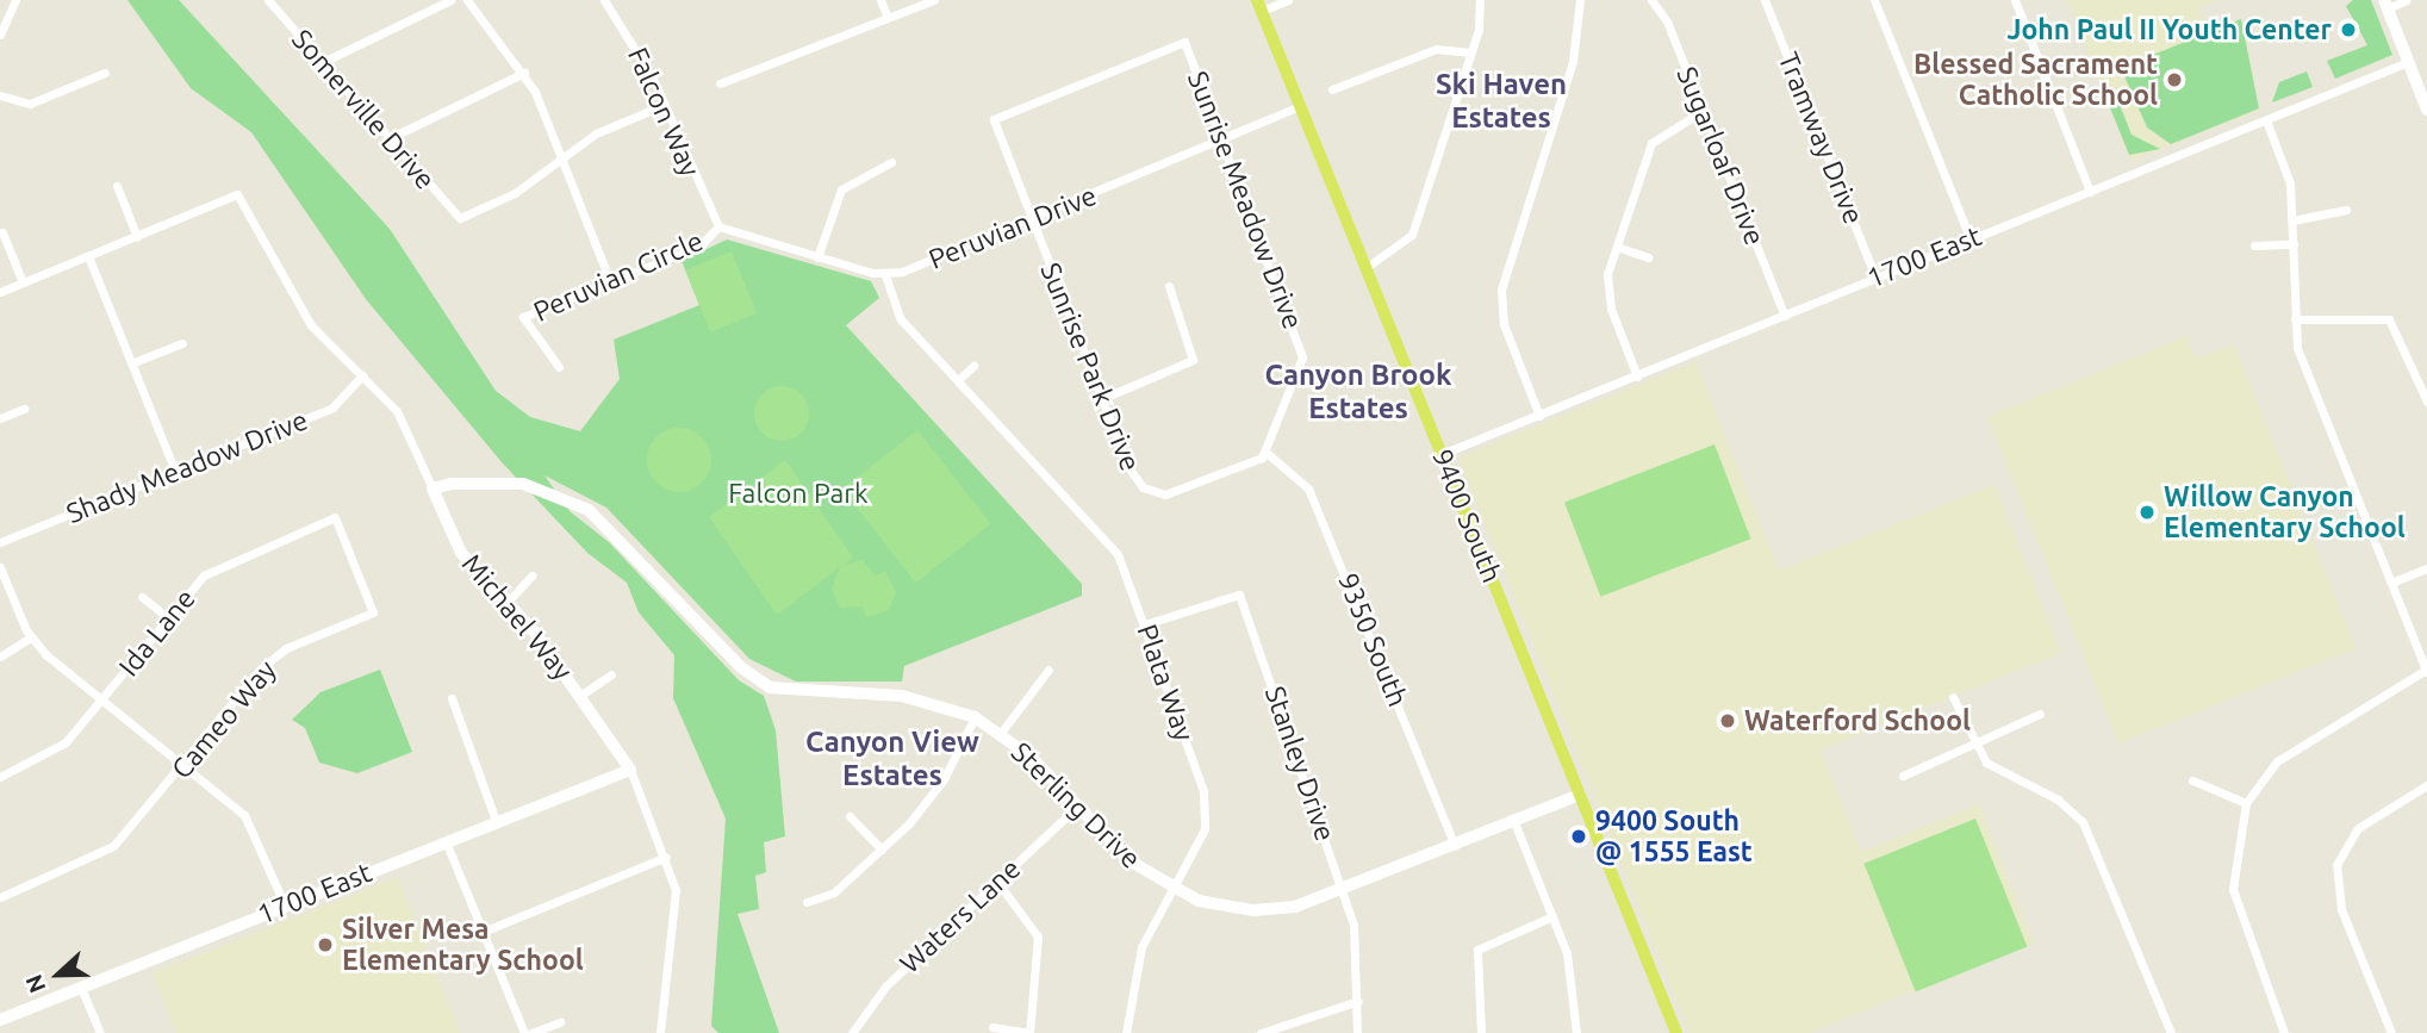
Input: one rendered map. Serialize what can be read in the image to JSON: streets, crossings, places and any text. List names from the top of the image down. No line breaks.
{"streets":{"main road":["9400 South"],"street":["Somerville Drive","Falcon Way","Tramway Drive","Sugarloaf Drive","Sunrise Meadow Drive","Peruvian Drive","1700 East","Peruvian Circle","Sunrise Park Drive","Shady Meadow Drive","Michael Way","Ida Lane","9350 South","Plata Way","Cameo Way","Stanley Drive","Sterling Drive","Waters Lane"]},"crossings":[["Falcon Way","Peruvian Circle"],["Tramway Drive","1700 East"],["Sugarloaf Drive","1700 East"],["Sunrise Meadow Drive","Peruvian Drive"],["Sunrise Meadow Drive","Sunrise Park Drive"],["Sunrise Meadow Drive","9350 South"],["Peruvian Drive","Sunrise Park Drive"],["Peruvian Drive","9400 South"],["Peruvian Drive","Plata Way"],["1700 East","9400 South"],["1700 East","Michael Way"],["Sunrise Park Drive","9350 South"],["Shady Meadow Drive","Michael Way"],["9400 South","Sterling Drive"],["Michael Way","Sterling Drive"],["Ida Lane","Cameo Way"],["9350 South","Sterling Drive"],["Plata Way","Stanley Drive"],["Plata Way","Sterling Drive"],["Stanley Drive","Sterling Drive"],["Sterling Drive","Waters Lane"]],"districts":["Ski Haven Estates","Canyon Brook Estates","Canyon View Estates"],"parks":["Falcon Park"],"places":["John Paul II Youth Center","Blessed Sacrament Catholic School","Willow Canyon Elementary School","Waterford School","9400 South @ 1555 East","Silver Mesa Elementary School"],"north":"left"}
